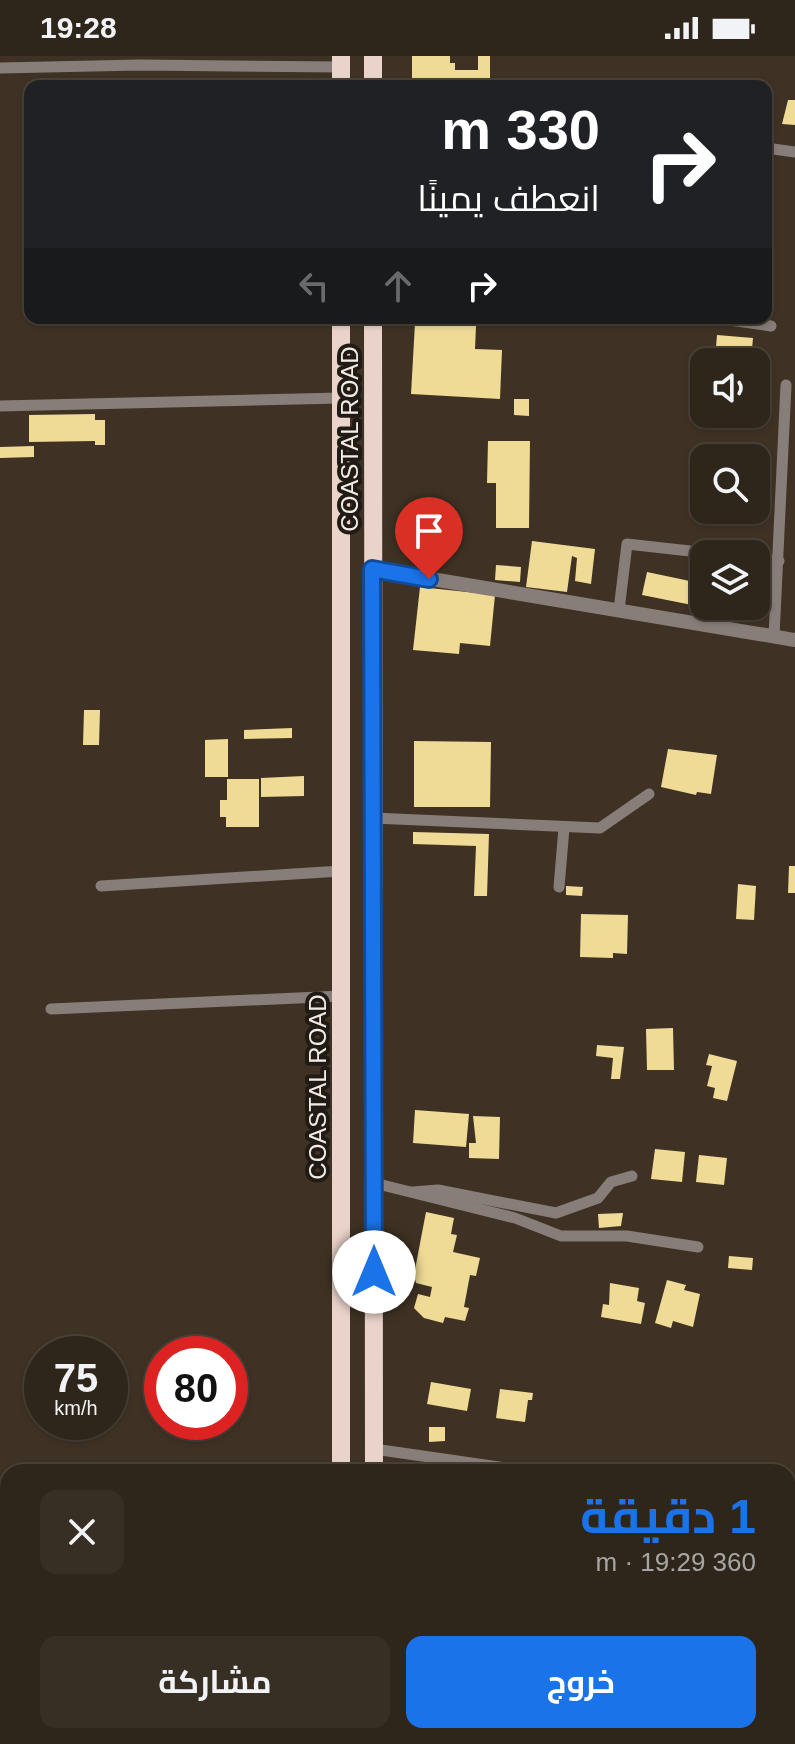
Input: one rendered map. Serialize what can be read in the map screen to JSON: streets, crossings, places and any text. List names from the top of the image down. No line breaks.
{"streets":{"highway":["COASTAL ROAD"]},"page":{"status":"19:28","turn":["330 m","انعطف يمينًا"],"speed":"75 km/h","limit":"80","heading":["1 دقيقة","360 m · 19:29"],"buttons":["خروج","مشاركة"]}}
